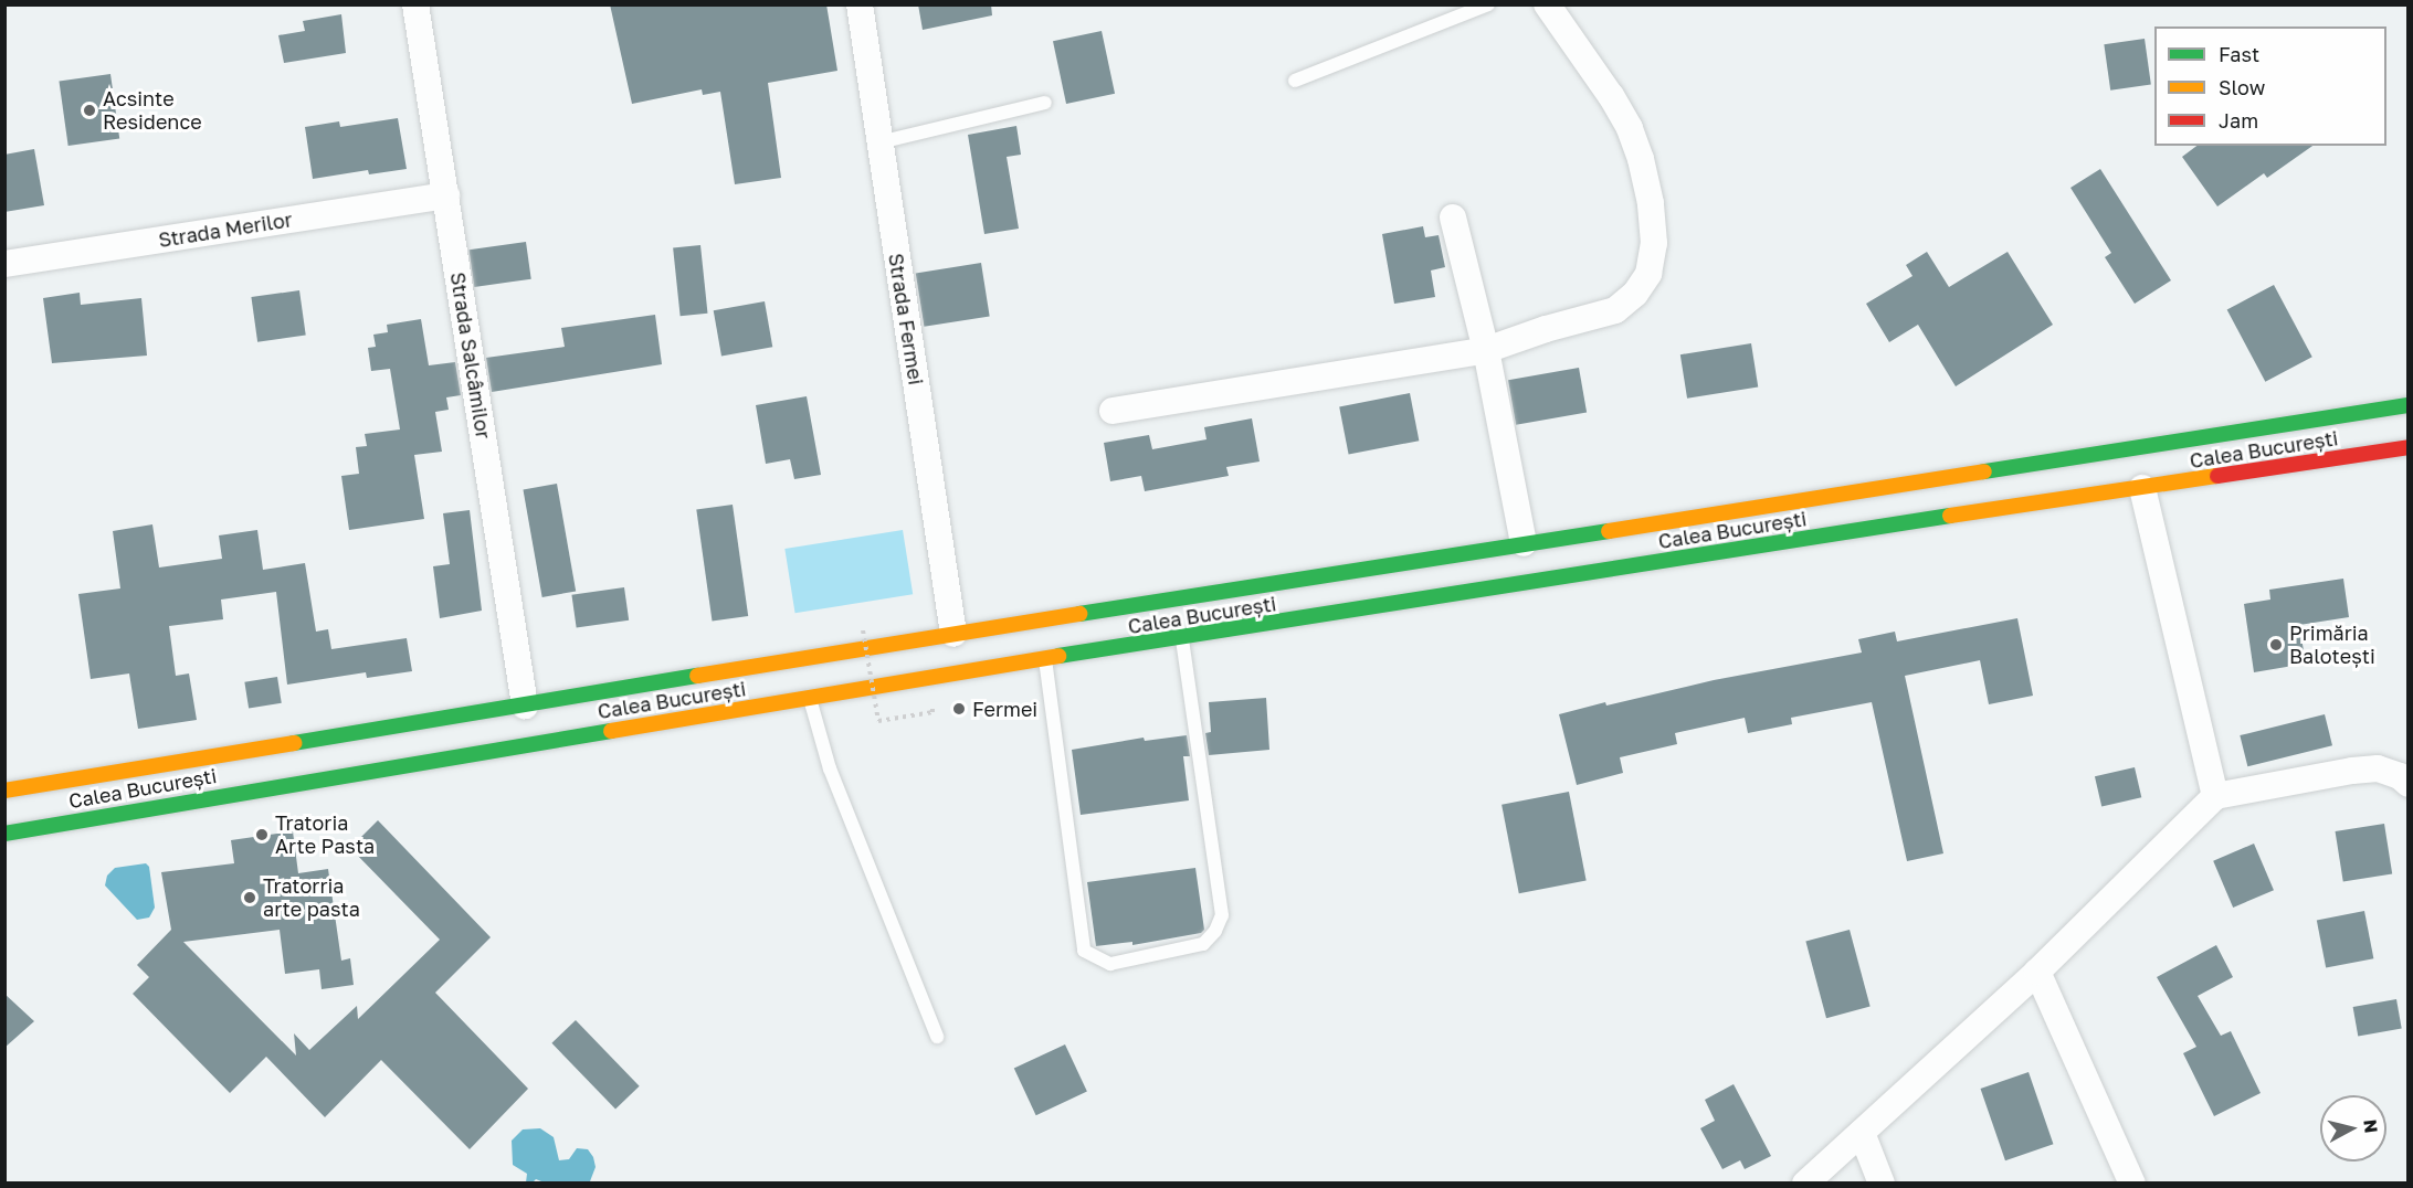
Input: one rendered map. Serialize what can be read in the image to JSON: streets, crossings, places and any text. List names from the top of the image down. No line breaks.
{"streets":{"highway":["Calea București"],"street":["Strada Merilor","Strada Fermei","Strada Salcâmilor"]},"crossings":[["Strada Merilor","Strada Salcâmilor"],["Strada Fermei","Calea București"],["Strada Salcâmilor","Calea București"]],"places":["Acsinte Residence","Primăria Balotești","Fermei","Tratoria Arte Pasta","Tratorria arte pasta"],"legend":["Fast","Slow","Jam"],"north":"right"}
